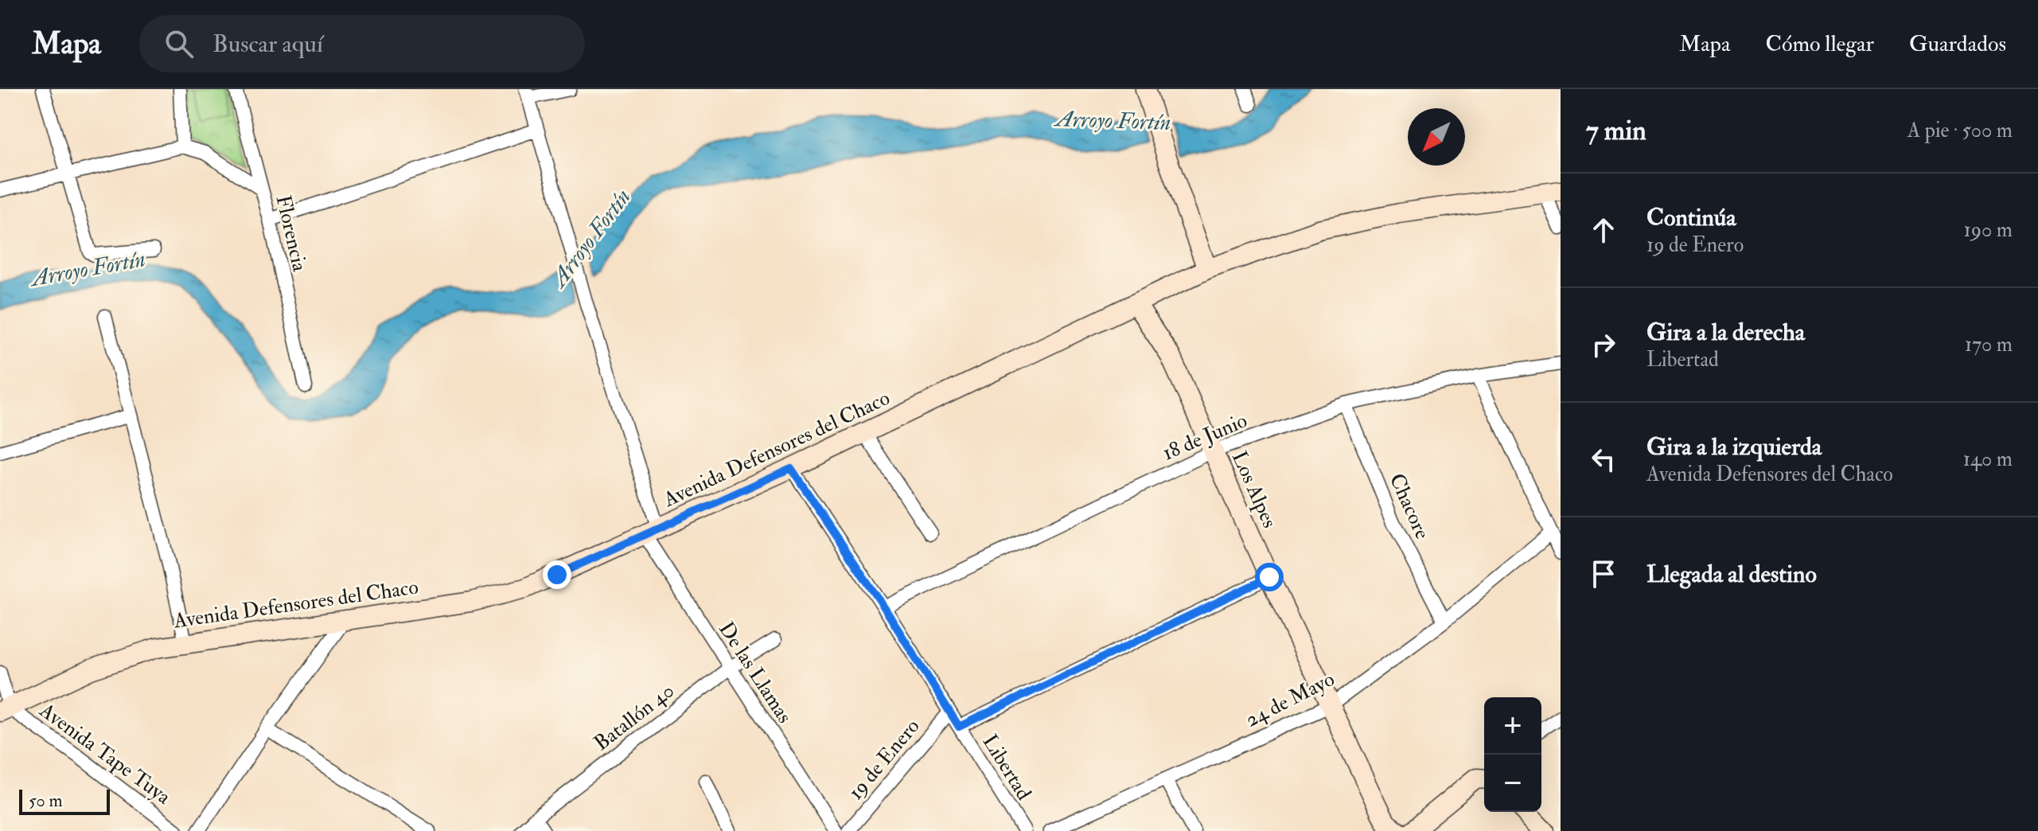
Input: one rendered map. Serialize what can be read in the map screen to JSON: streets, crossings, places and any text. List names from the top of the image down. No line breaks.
{"streets":{"main road":["Avenida Defensores del Chaco","Los Alpes"],"street":["Florencia","18 de Junio","Chacore","De las Llamas","24 de Mayo","Batallón 40","Avenida Tape Tuya","19 de Enero","Libertad"]},"crossings":[["18 de Junio","Los Alpes"],["18 de Junio","Chacore"],["18 de Junio","Libertad"],["Avenida Defensores del Chaco","Los Alpes"],["Avenida Defensores del Chaco","De las Llamas"],["Avenida Defensores del Chaco","Avenida Tape Tuya"],["Avenida Defensores del Chaco","Libertad"],["Los Alpes","24 de Mayo"],["Chacore","24 de Mayo"],["De las Llamas","Batallón 40"],["19 de Enero","Libertad"]],"water":["Arroyo Fortín"],"scale_bar":"50 m","north":"bottom left","page":{"header":"Mapa","search":"Buscar aquí","nav":["Mapa","Cómo llegar","Guardados"],"heading":["7 min","A pie · 500 m"],"list":[["Continúa","19 de Enero","190 m"],["Gira a la derecha","Libertad","170 m"],["Gira a la izquierda","Avenida Defensores del Chaco","140 m"],"Llegada al destino"],"map_buttons":["+","−"],"scale":"50 m"}}
